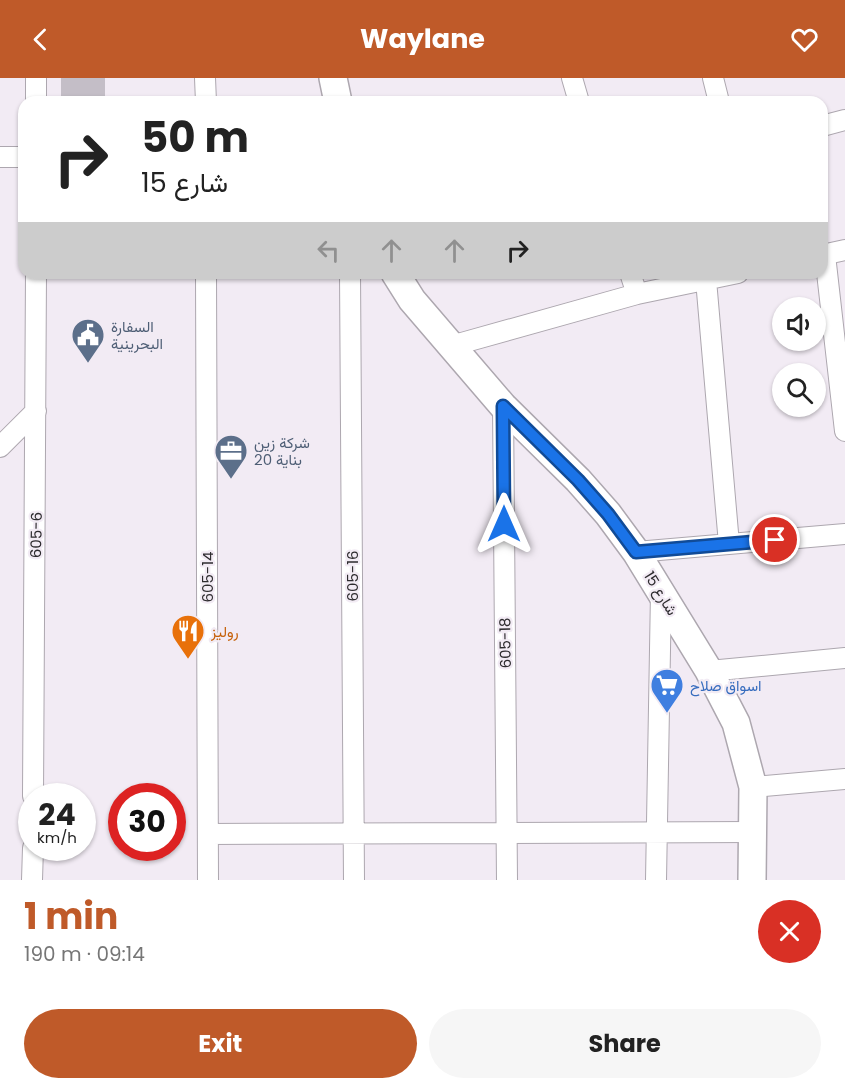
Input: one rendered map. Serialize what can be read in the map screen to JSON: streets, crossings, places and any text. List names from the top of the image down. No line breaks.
{"streets":{"street":["605-6","605-16","605-14","شارع 15","605-18"]},"crossings":[["شارع 15","605-18"]],"places":{"public building":["السفارة البحرينية"],"office":["شركة زين بناية 20"],"restaurant":["روليز"],"supermarket":["اسواق صلاح"]},"page":{"header":"Waylane","turn":["50 m","شارع 15"],"speed":"24 km/h","limit":"30","heading":["1 min","190 m · 09:14"],"buttons":["Exit","Share"]}}
